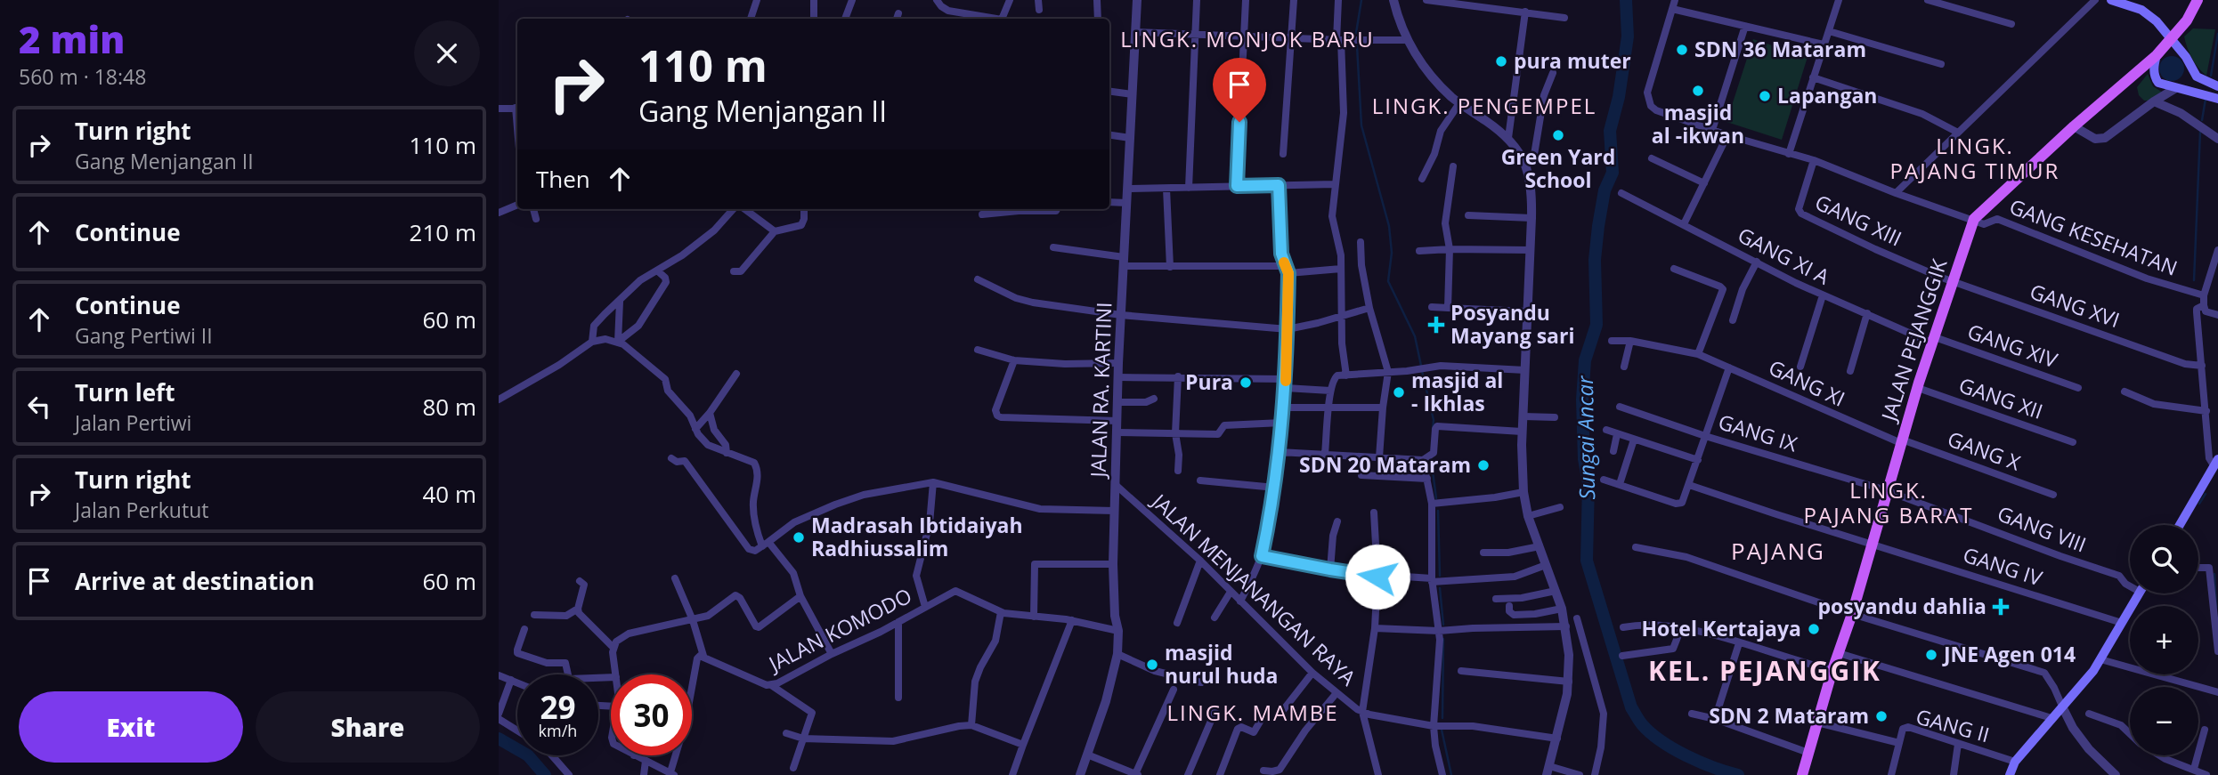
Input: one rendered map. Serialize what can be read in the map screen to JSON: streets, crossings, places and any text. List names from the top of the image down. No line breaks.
{"streets":{"main road":["JALAN PEJANGGIK"],"street":["GANG XIII","GANG KESEHATAN","GANG XI A","GANG XVI","GANG XIV","GANG XI","JALAN RA. KARTINI","GANG XII","GANG IX","GANG X","GANG VIII","GANG IV","JALAN MENJANANGAN RAYA","JALAN KOMODO","GANG II"]},"crossings":[["GANG XIII","GANG KESEHATAN"],["GANG XIII","GANG XVI"],["GANG XIII","JALAN PEJANGGIK"],["GANG KESEHATAN","JALAN PEJANGGIK"],["GANG XI A","JALAN PEJANGGIK"],["GANG XI A","GANG XIV"],["GANG XVI","JALAN PEJANGGIK"],["JALAN PEJANGGIK","GANG XIV"],["JALAN PEJANGGIK","GANG XI"],["JALAN PEJANGGIK","GANG XII"],["JALAN PEJANGGIK","GANG IX"],["JALAN PEJANGGIK","GANG X"],["JALAN PEJANGGIK","GANG VIII"],["JALAN PEJANGGIK","GANG IV"],["JALAN PEJANGGIK","GANG II"],["GANG XI","GANG X"],["JALAN RA. KARTINI","JALAN MENJANANGAN RAYA"],["JALAN RA. KARTINI","JALAN KOMODO"],["GANG IX","GANG VIII"]],"districts":["LINGK. MONJOK BARU","LINGK. PENGEMPEL","LINGK. PAJANG TIMUR","LINGK. PAJANG BARAT","PAJANG","KEL. PEJANGGIK","LINGK. MAMBE"],"water":["Sungai Ancar"],"places":{"other":["SDN 36 Mataram","pura muter","masjid al -ikwan","Lapangan","Green Yard School","Pura","masjid al - Ikhlas","SDN 20 Mataram","Madrasah Ibtidaiyah Radhiussalim","Hotel Kertajaya","JNE Agen 014","masjid nurul huda","SDN 2 Mataram"],"health":["Posyandu Mayang sari","posyandu dahlia"]},"page":{"heading":["2 min","560 m · 18:48"],"turn":["110 m","Gang Menjangan II"],"list":[{"name":"Turn right","note":"Gang Menjangan II","value":"110 m"},{"name":"Continue","value":"210 m"},{"name":"Continue","note":"Gang Pertiwi II","value":"60 m"},{"name":"Turn left","note":"Jalan Pertiwi","value":"80 m"},{"name":"Turn right","note":"Jalan Perkutut","value":"40 m"},{"name":"Arrive at destination","value":"60 m"}],"then":"Then","map_buttons":["+","−"],"speed":"29 km/h","limit":"30","buttons":["Exit","Share"]}}
